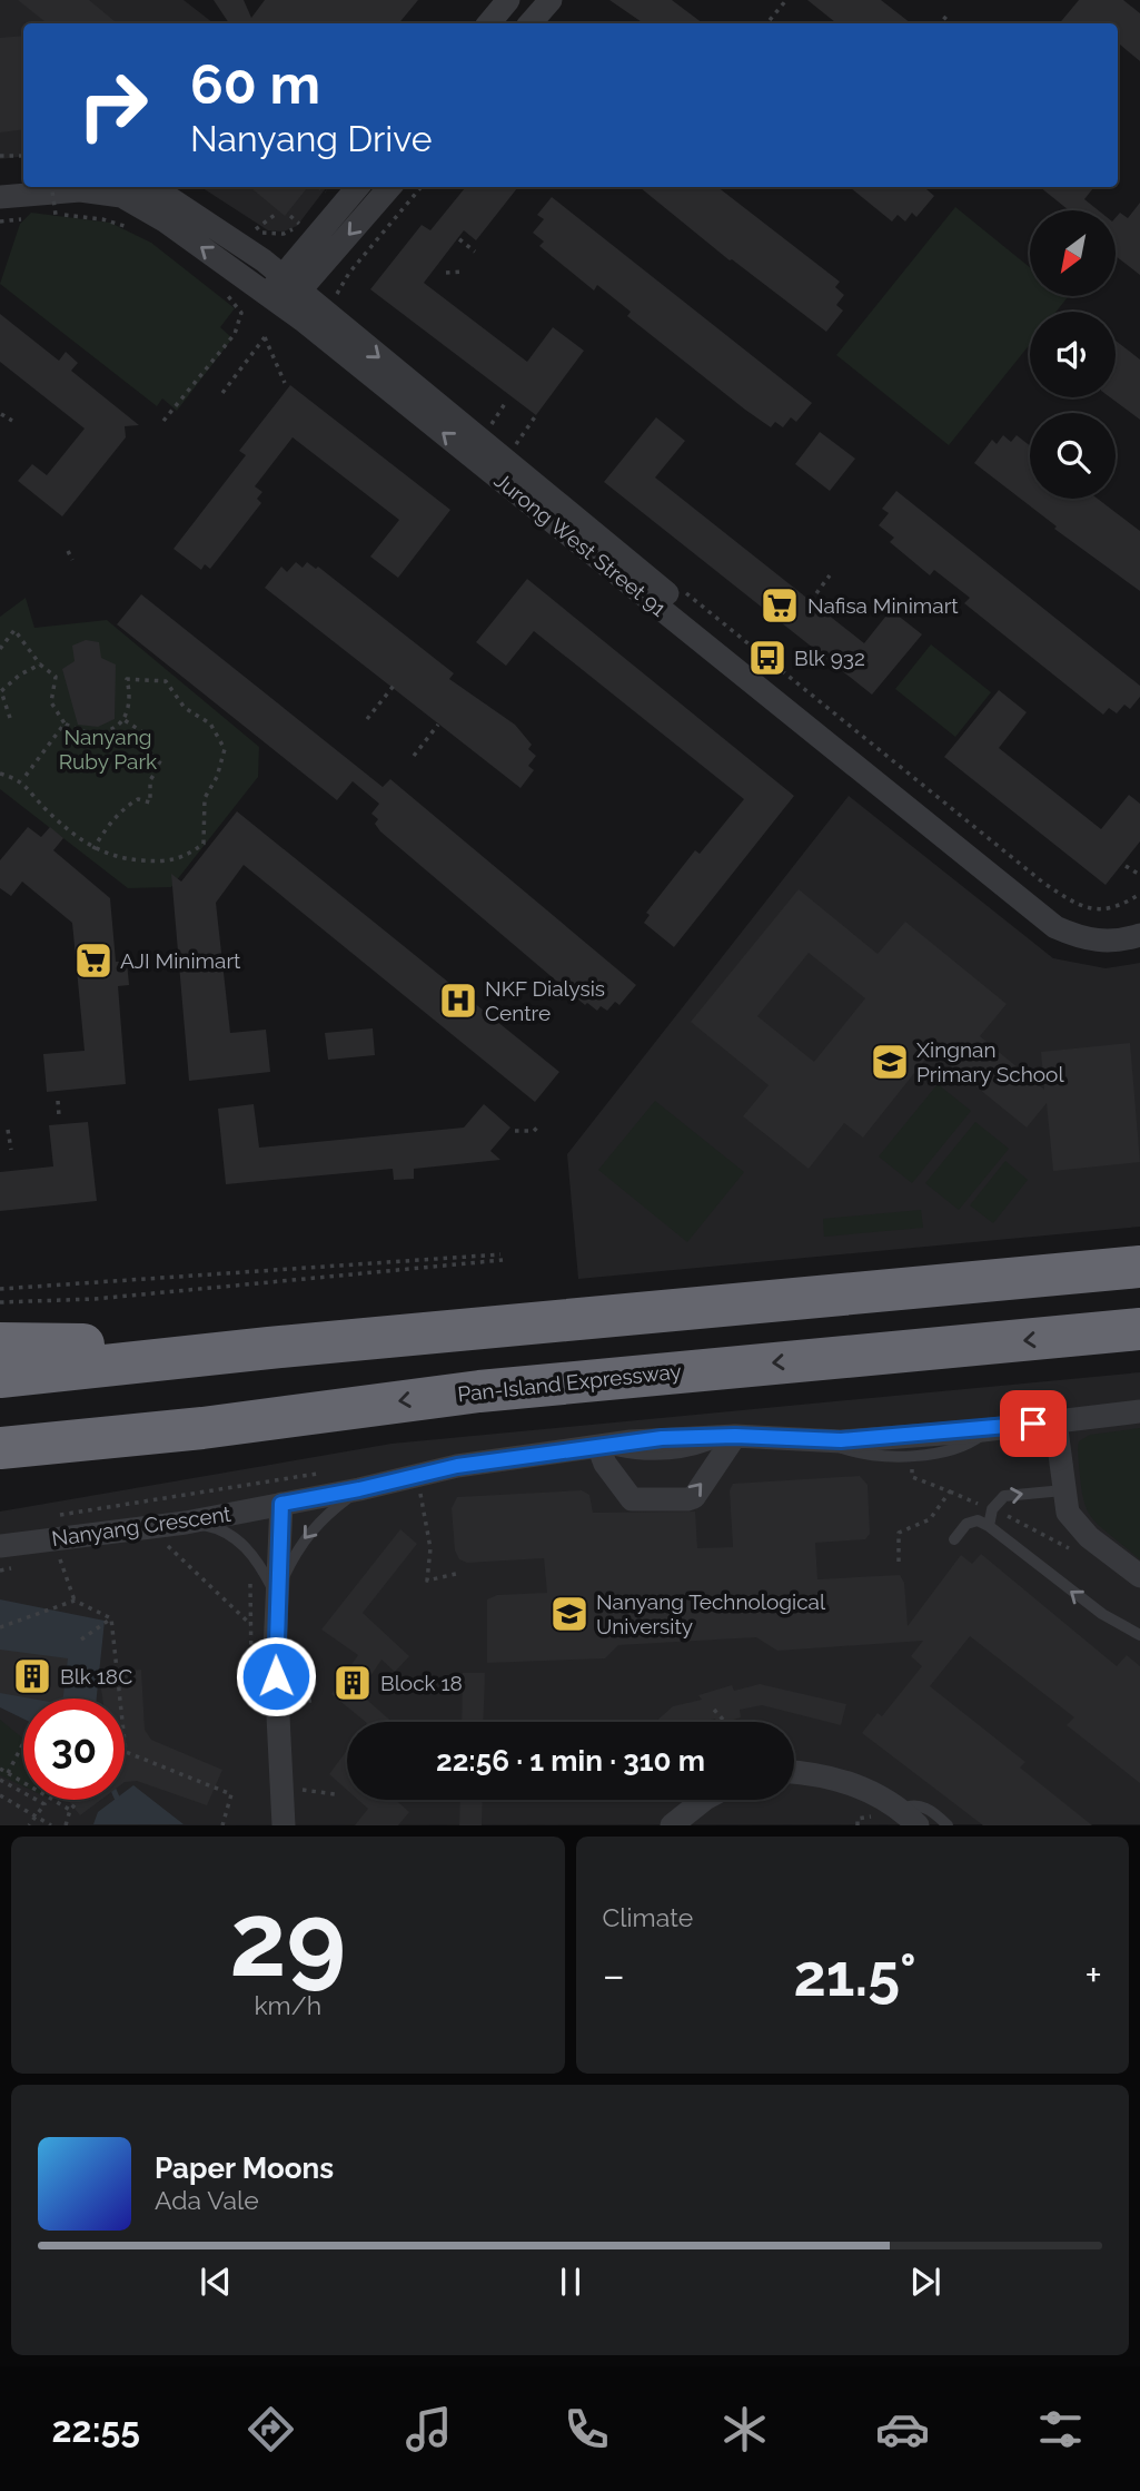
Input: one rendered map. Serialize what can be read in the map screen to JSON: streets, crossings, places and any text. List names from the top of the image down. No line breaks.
{"streets":{"highway":["Pan-Island Expressway"],"street":["Jurong West Street 91","Nanyang Crescent"]},"parks":["Nanyang Ruby Park"],"places":{"supermarket":["Nafisa Minimart","AJI Minimart"],"bus stop":["Blk 932"],"hospital":["NKF Dialysis Centre"],"school or university":["Xingnan Primary School","Nanyang Technological University"],"building":["Blk 18C","Block 18"]},"north":"bottom left","page":{"turn":["60 m","Nanyang Drive"],"limit":"30","trip":"22:56 · 1 min · 310 m","tile":[["29","km/h"],"Climate"],"heat":["−","21.5°","+"],"song":["Paper Moons","Ada Vale"],"tabs":"22:55"}}
